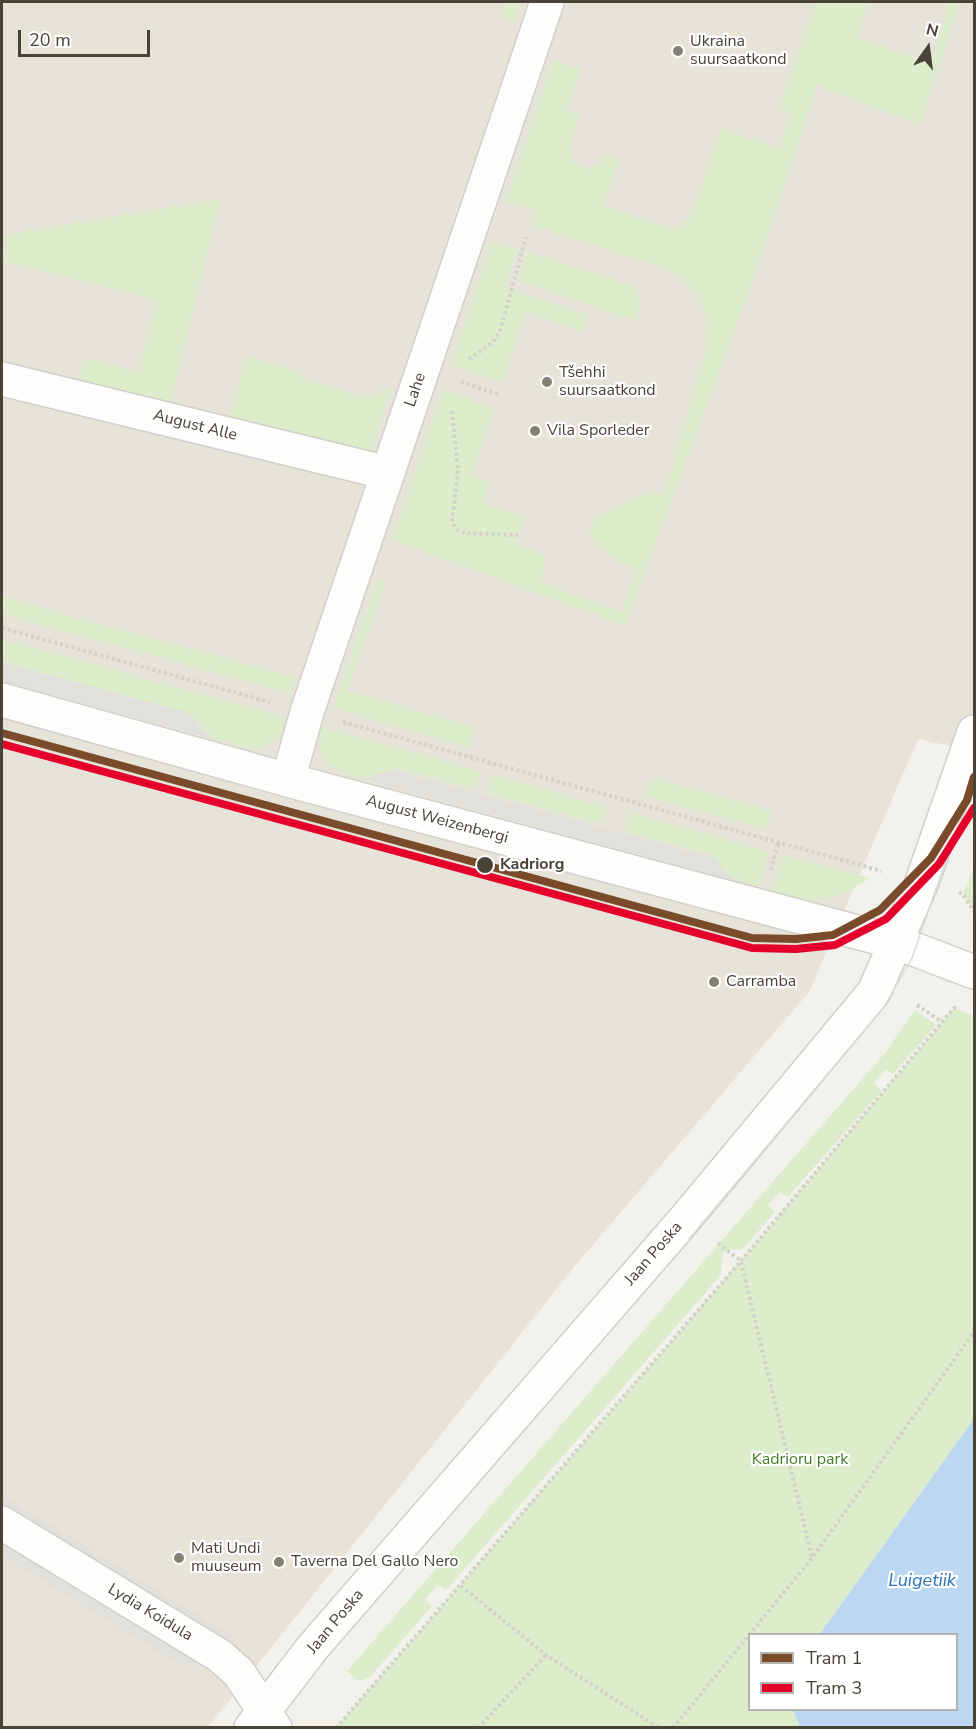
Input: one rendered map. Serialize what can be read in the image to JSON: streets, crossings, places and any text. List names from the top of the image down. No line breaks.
{"streets":{"street":["Lahe","August Alle","August Weizenbergi","Jaan Poska","Lydia Koidula"]},"crossings":[["Lahe","August Alle"],["Lahe","August Weizenbergi"],["August Weizenbergi","Jaan Poska"],["Jaan Poska","Lydia Koidula"]],"water":["Luigetiik"],"parks":["Kadrioru park"],"places":["Ukraina suursaatkond","Tšehhi suursaatkond","Vila Sporleder","Kadriorg","Carramba","Mati Undi muuseum","Taverna Del Gallo Nero"],"lines":["tram line 1","tram line 3"],"legend":["Tram 1","Tram 3"],"scale_bar":"20 m","north":"top"}
